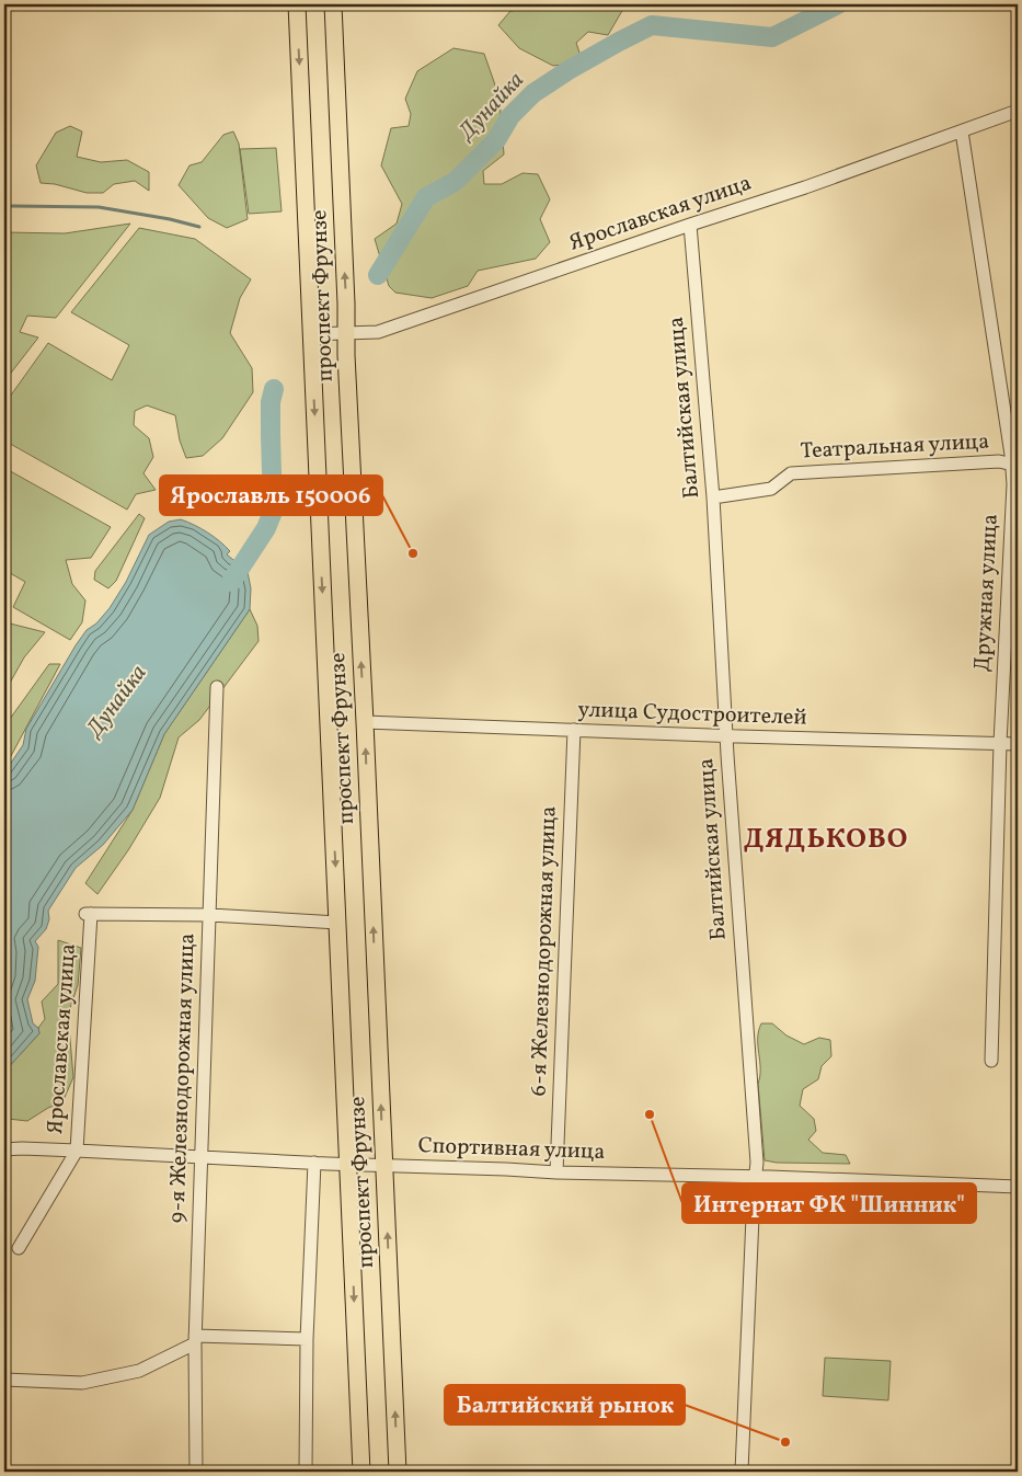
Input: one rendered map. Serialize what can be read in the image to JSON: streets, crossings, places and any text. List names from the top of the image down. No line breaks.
{"streets":{"main road":["проспект Фрунзе"],"street":["Ярославская улица","Балтийская улица","Театральная улица","Дружная улица","улица Судостроителей","6-я Железнодорожная улица","9-я Железнодорожная улица","Спортивная улица"]},"crossings":[["Ярославская улица","проспект Фрунзе"],["Ярославская улица","Балтийская улица"],["Ярославская улица","Дружная улица"],["Ярославская улица","9-я Железнодорожная улица"],["Ярославская улица","Спортивная улица"],["проспект Фрунзе","улица Судостроителей"],["проспект Фрунзе","Спортивная улица"],["Балтийская улица","Театральная улица"],["Балтийская улица","улица Судостроителей"],["Балтийская улица","Спортивная улица"],["Театральная улица","Дружная улица"],["Дружная улица","улица Судостроителей"],["улица Судостроителей","6-я Железнодорожная улица"],["6-я Железнодорожная улица","Спортивная улица"],["9-я Железнодорожная улица","Спортивная улица"]],"districts":["ДЯДЬКОВО"],"water":["Дунайка"],"places":["Ярославль 150006","Интернат ФК \"Шинник\"","Балтийский рынок"]}
